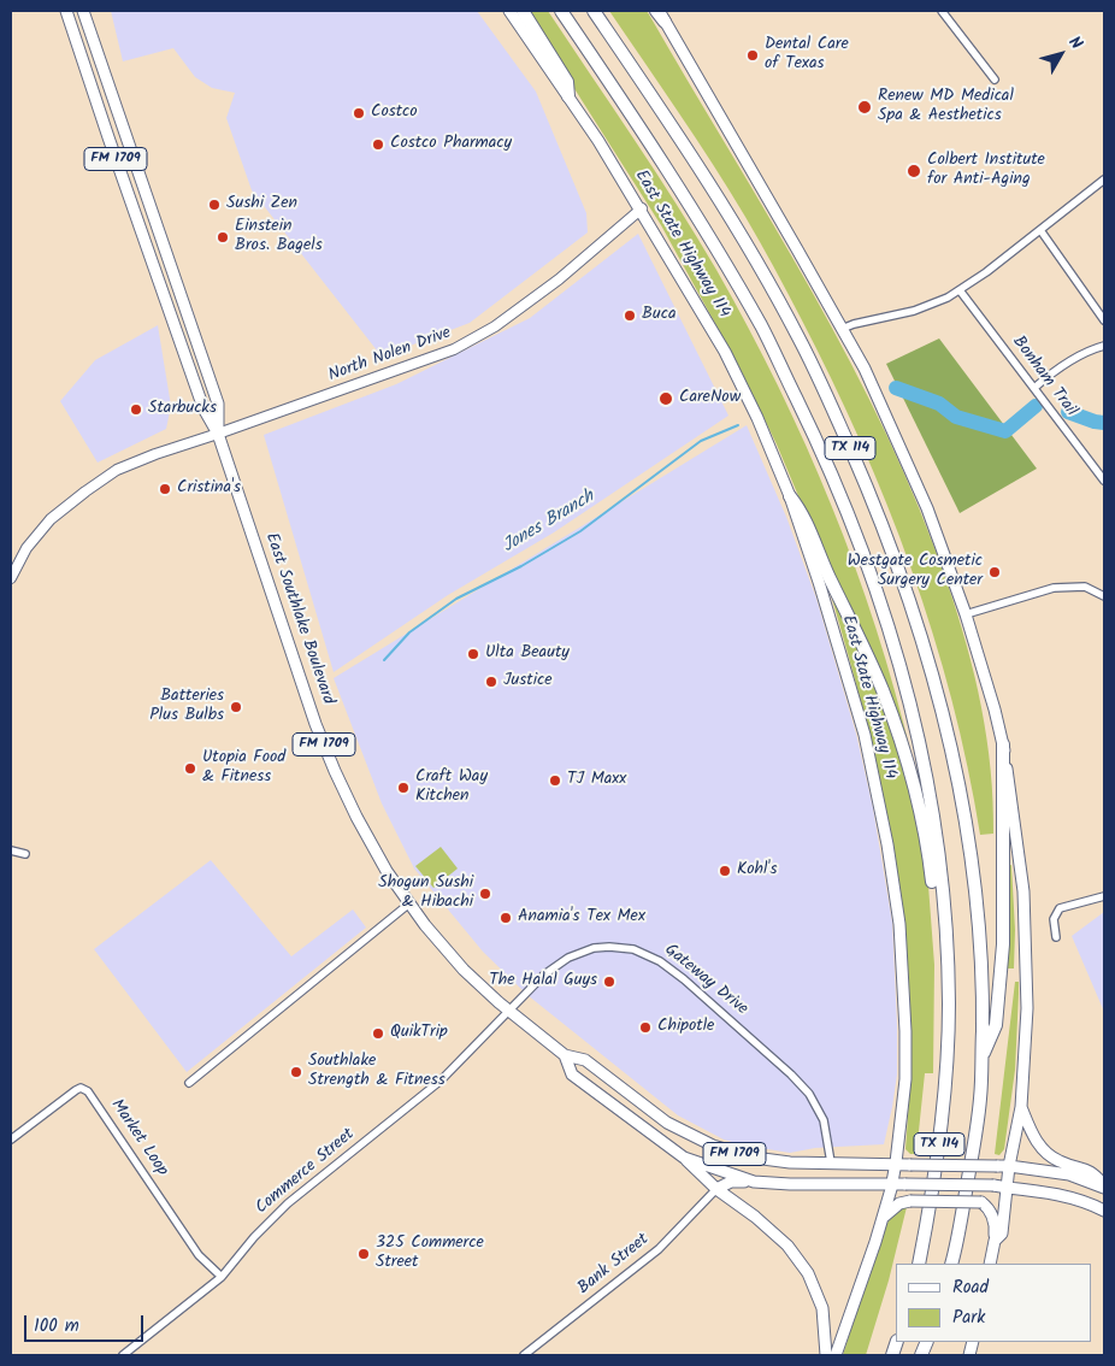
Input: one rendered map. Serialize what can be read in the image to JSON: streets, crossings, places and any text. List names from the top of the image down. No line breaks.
{"streets":{"highway":["TX 114"],"main road":["FM 1709","East State Highway 114","East Southlake Boulevard"],"street":["North Nolen Drive","Bonham Trail","Gateway Drive","Market Loop","Commerce Street","Bank Street"]},"crossings":[["FM 1709","East State Highway 114"],["FM 1709","East Southlake Boulevard"],["East State Highway 114","North Nolen Drive"],["East State Highway 114","East Southlake Boulevard"],["North Nolen Drive","East Southlake Boulevard"],["East Southlake Boulevard","Gateway Drive"],["East Southlake Boulevard","Commerce Street"],["Gateway Drive","Commerce Street"],["Market Loop","Commerce Street"]],"water":["Jones Branch"],"places":["Dental Care of Texas","Renew MD Medical Spa & Aesthetics","Costco","Costco Pharmacy","Colbert Institute for Anti-Aging","Sushi Zen","Einstein Bros. Bagels","Buca","CareNow","Starbucks","Cristina's","Westgate Cosmetic Surgery Center","Ulta Beauty","Justice","Batteries Plus Bulbs","Utopia Food & Fitness","TJ Maxx","Craft Way Kitchen","Kohl's","Shogun Sushi & Hibachi","Anamia's Tex Mex","The Halal Guys","Chipotle","QuikTrip","Southlake Strength & Fitness","325 Commerce Street"],"legend":["Road","Park"],"scale_bar":"100 m","north":"top right"}
